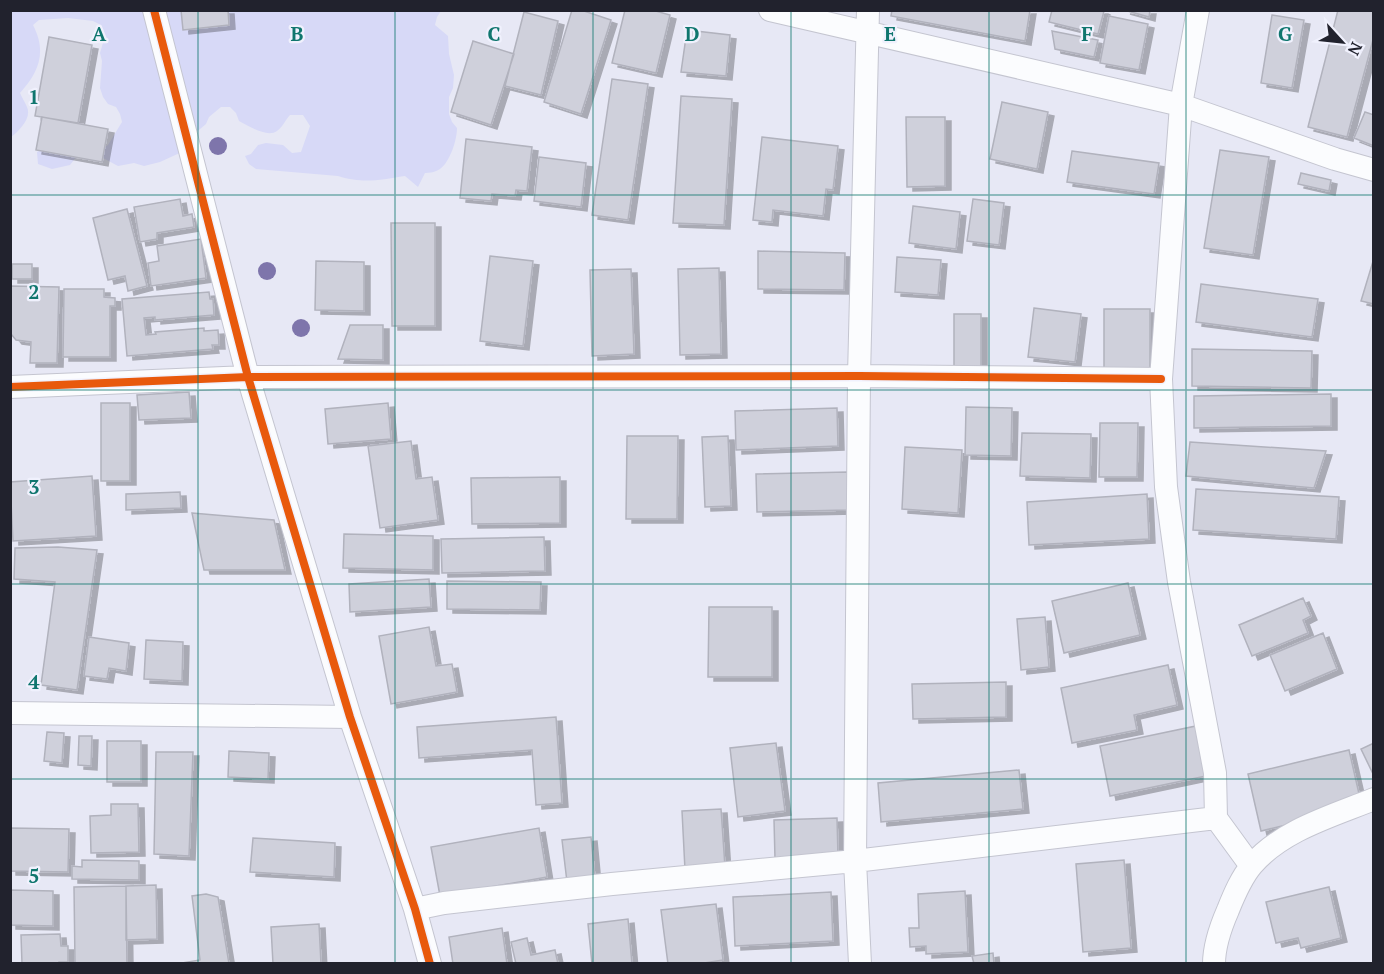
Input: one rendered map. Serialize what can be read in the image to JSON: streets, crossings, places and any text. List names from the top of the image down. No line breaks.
{"north":"bottom right","grid":{"columns":["A","B","C","D","E","F","G"],"rows":["1","2","3","4","5"]}}
